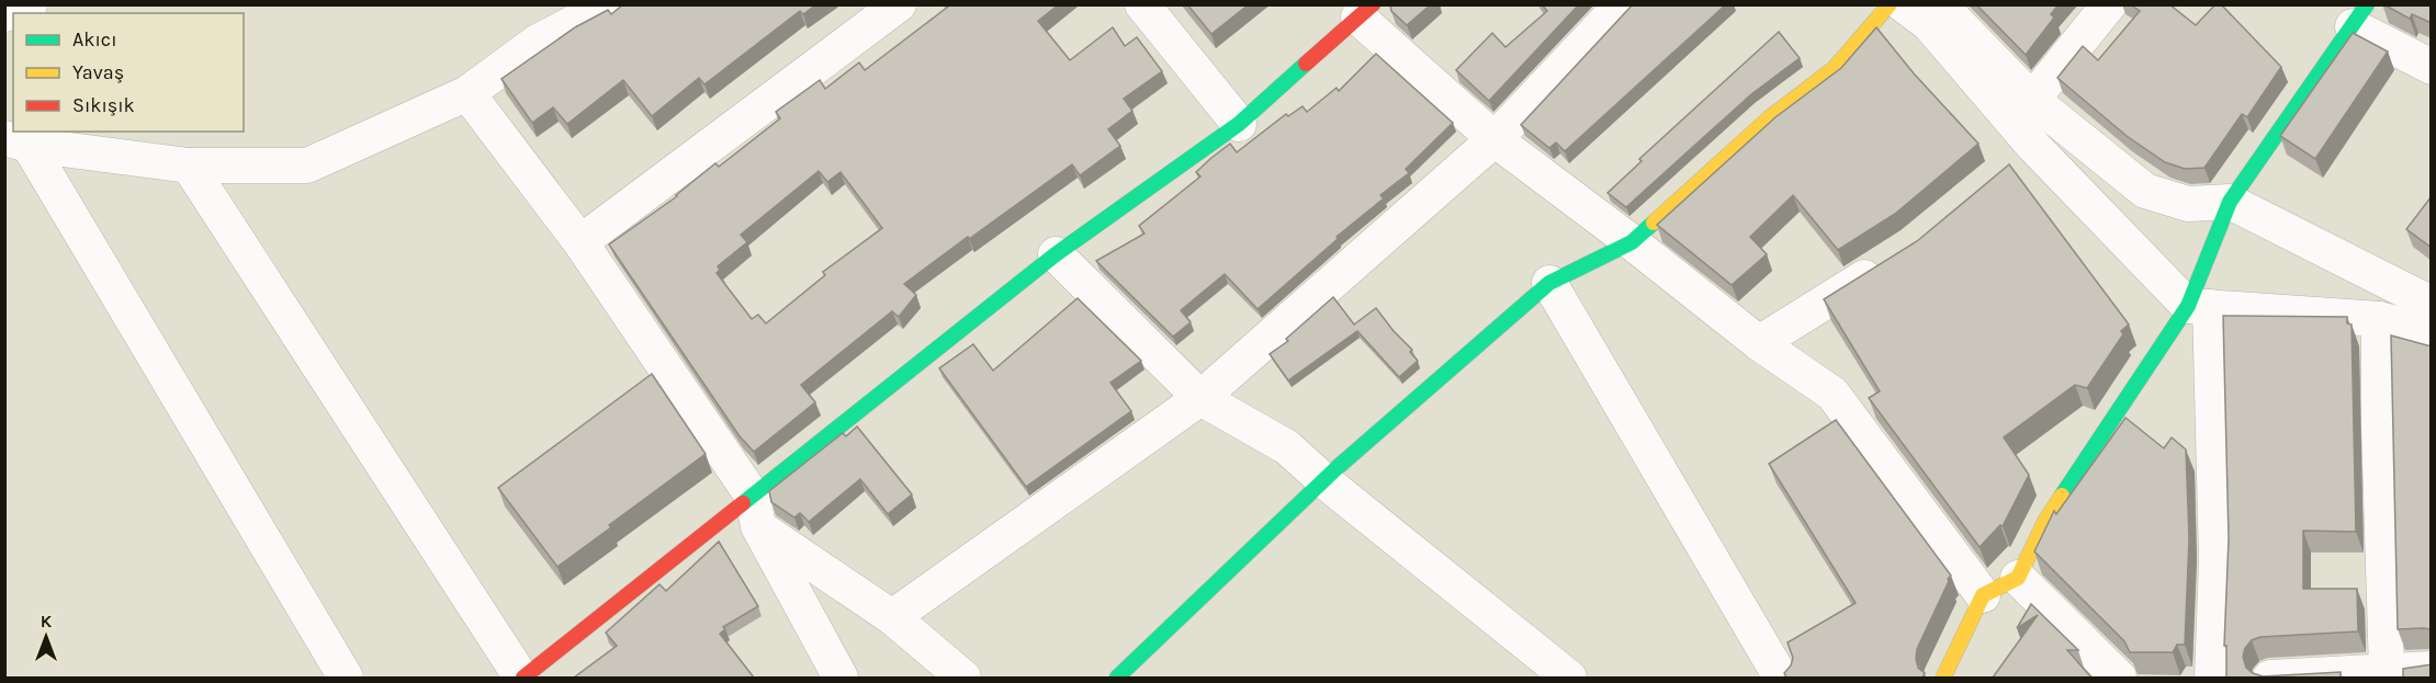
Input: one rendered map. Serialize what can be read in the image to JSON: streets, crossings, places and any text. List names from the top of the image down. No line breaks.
{"legend":["Akıcı","Yavaş","Sıkışık"],"north":"top"}
